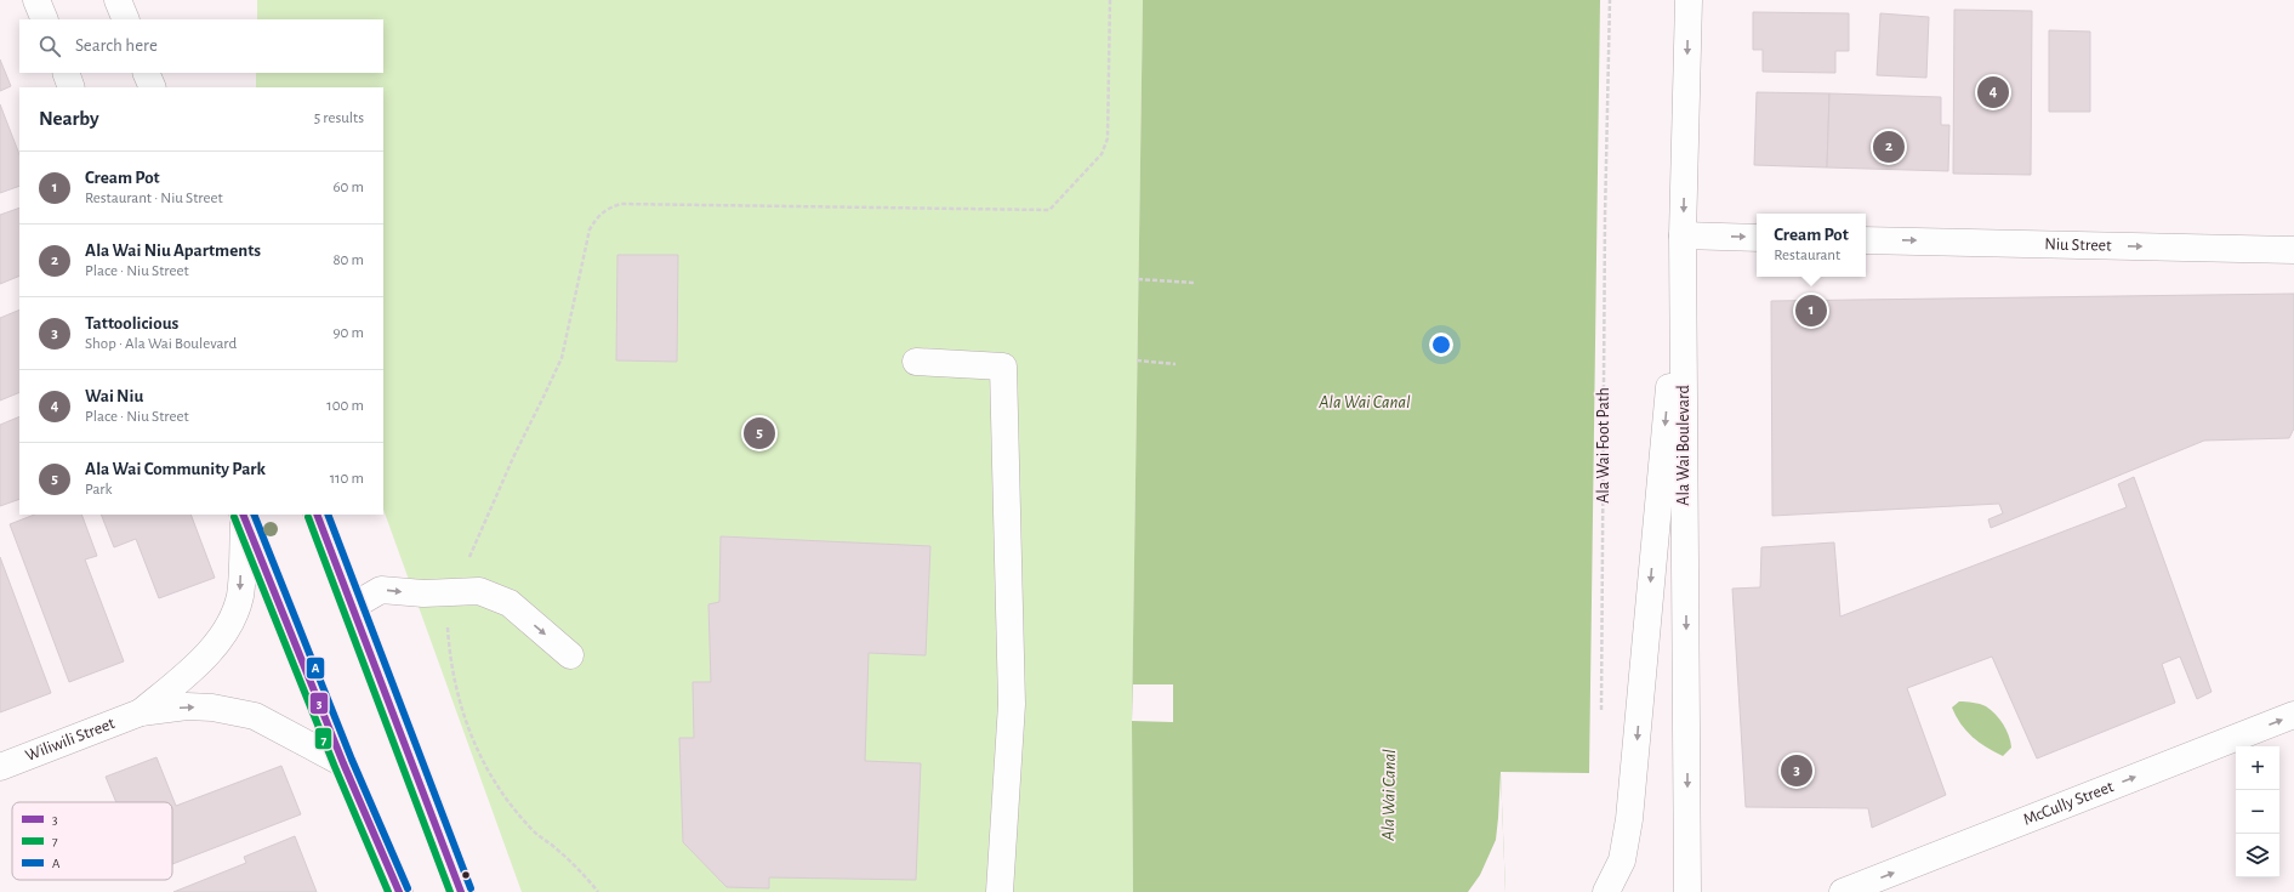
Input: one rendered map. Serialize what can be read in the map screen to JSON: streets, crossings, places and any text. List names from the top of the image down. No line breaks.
{"streets":{"main road":["Niu Street","Ala Wai Boulevard","Wiliwili Street","McCully Street"],"path":["Ala Wai Foot Path"]},"one_way":["Niu Street","McCully Street"],"water":["Ala Wai Canal"],"lines":["transit line 3","transit line A","transit line 7"],"legend":["3","7","A"],"page":{"search":"Search here","pins":["4","2","1","5","3"],"heading":["Nearby","5 results"],"list":[{"mark":"1","name":"Cream Pot","note":"Restaurant · Niu Street","value":"60 m"},{"mark":"2","name":"Ala Wai Niu Apartments","note":"Place · Niu Street","value":"80 m"},{"mark":"3","name":"Tattoolicious","note":"Shop · Ala Wai Boulevard","value":"90 m"},{"mark":"4","name":"Wai Niu","note":"Place · Niu Street","value":"100 m"},{"mark":"5","name":"Ala Wai Community Park","note":"Park","value":"110 m"}],"popup":["Cream Pot","Restaurant"],"map_buttons":["+","−"]}}
